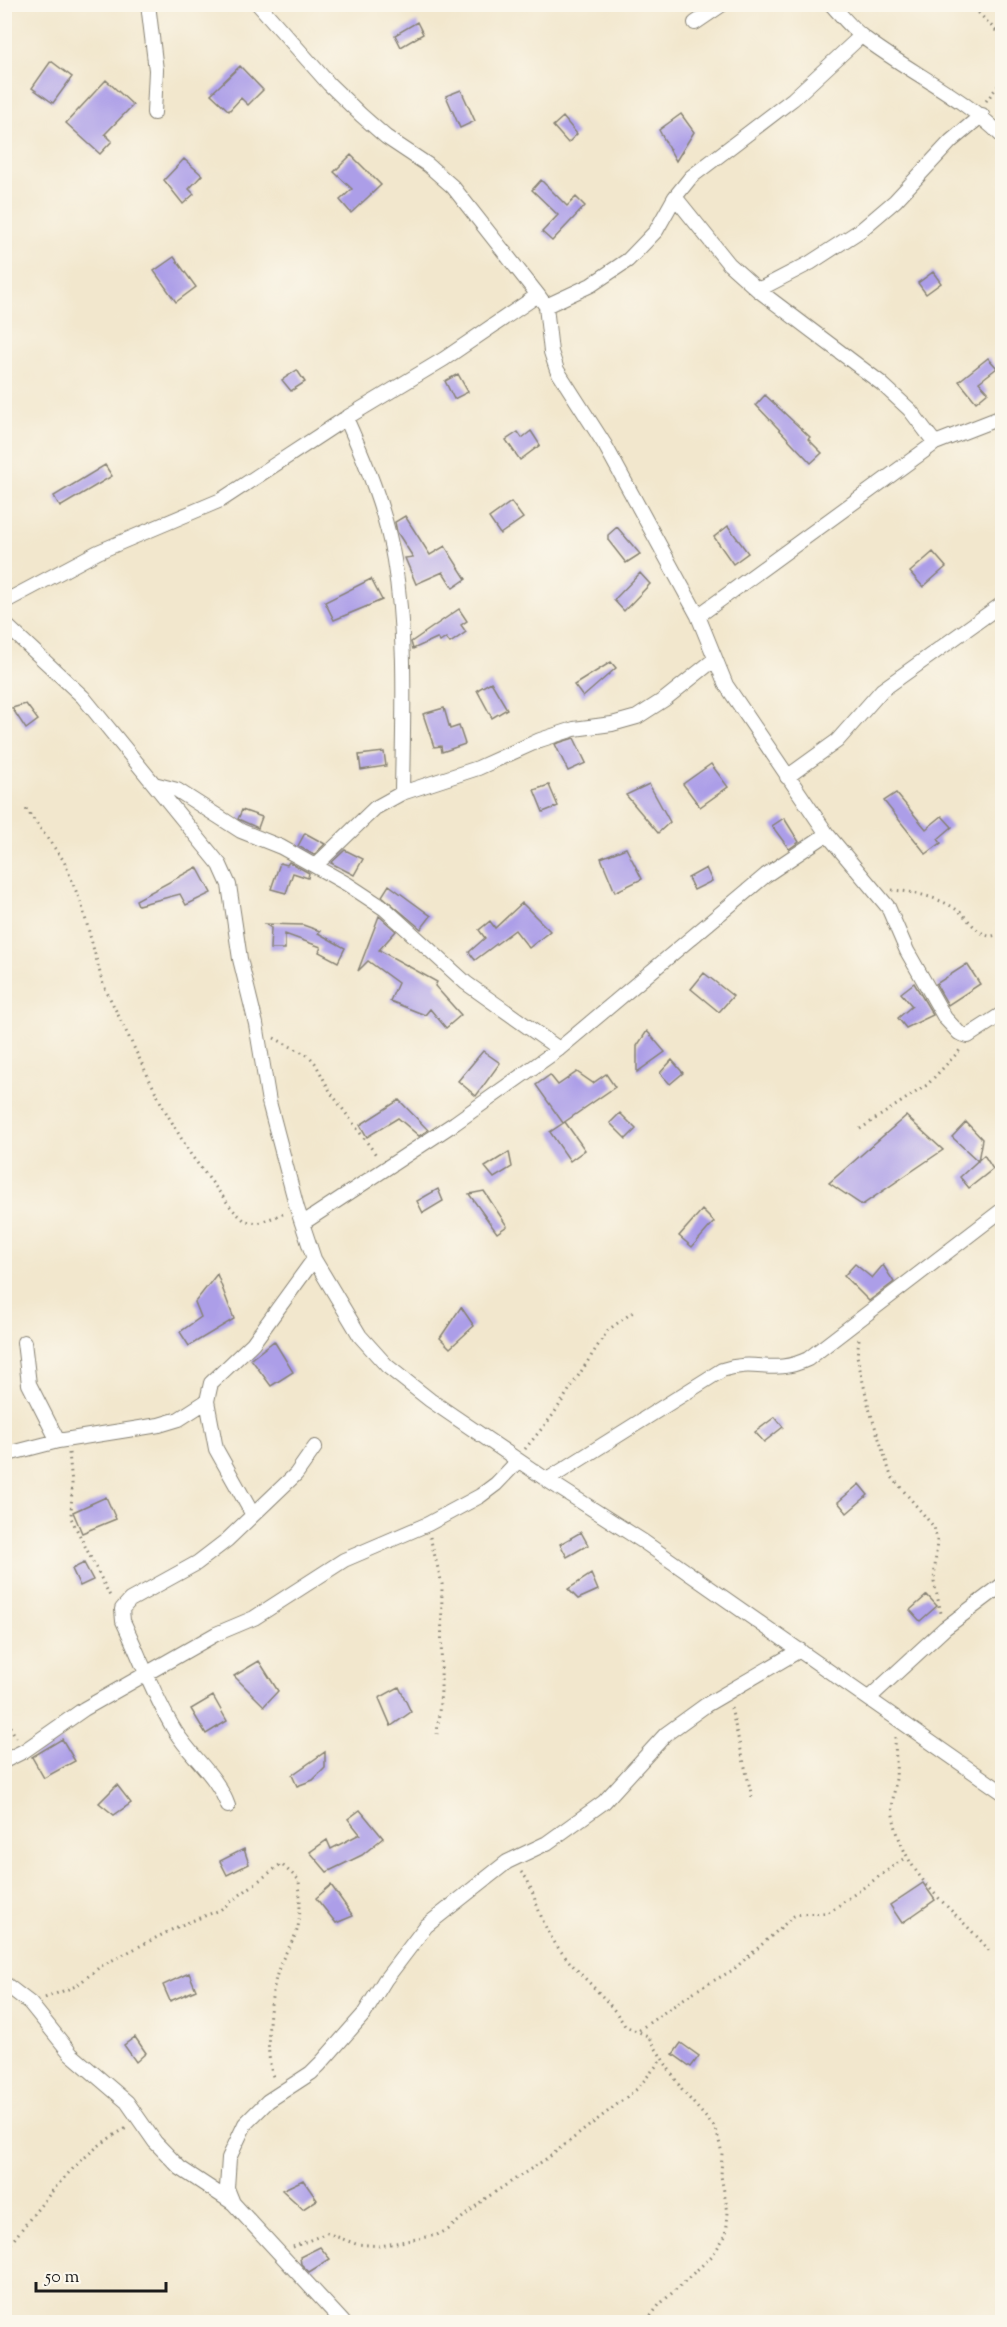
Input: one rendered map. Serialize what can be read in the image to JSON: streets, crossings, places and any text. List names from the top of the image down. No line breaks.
{"scale_bar":"50 m"}
